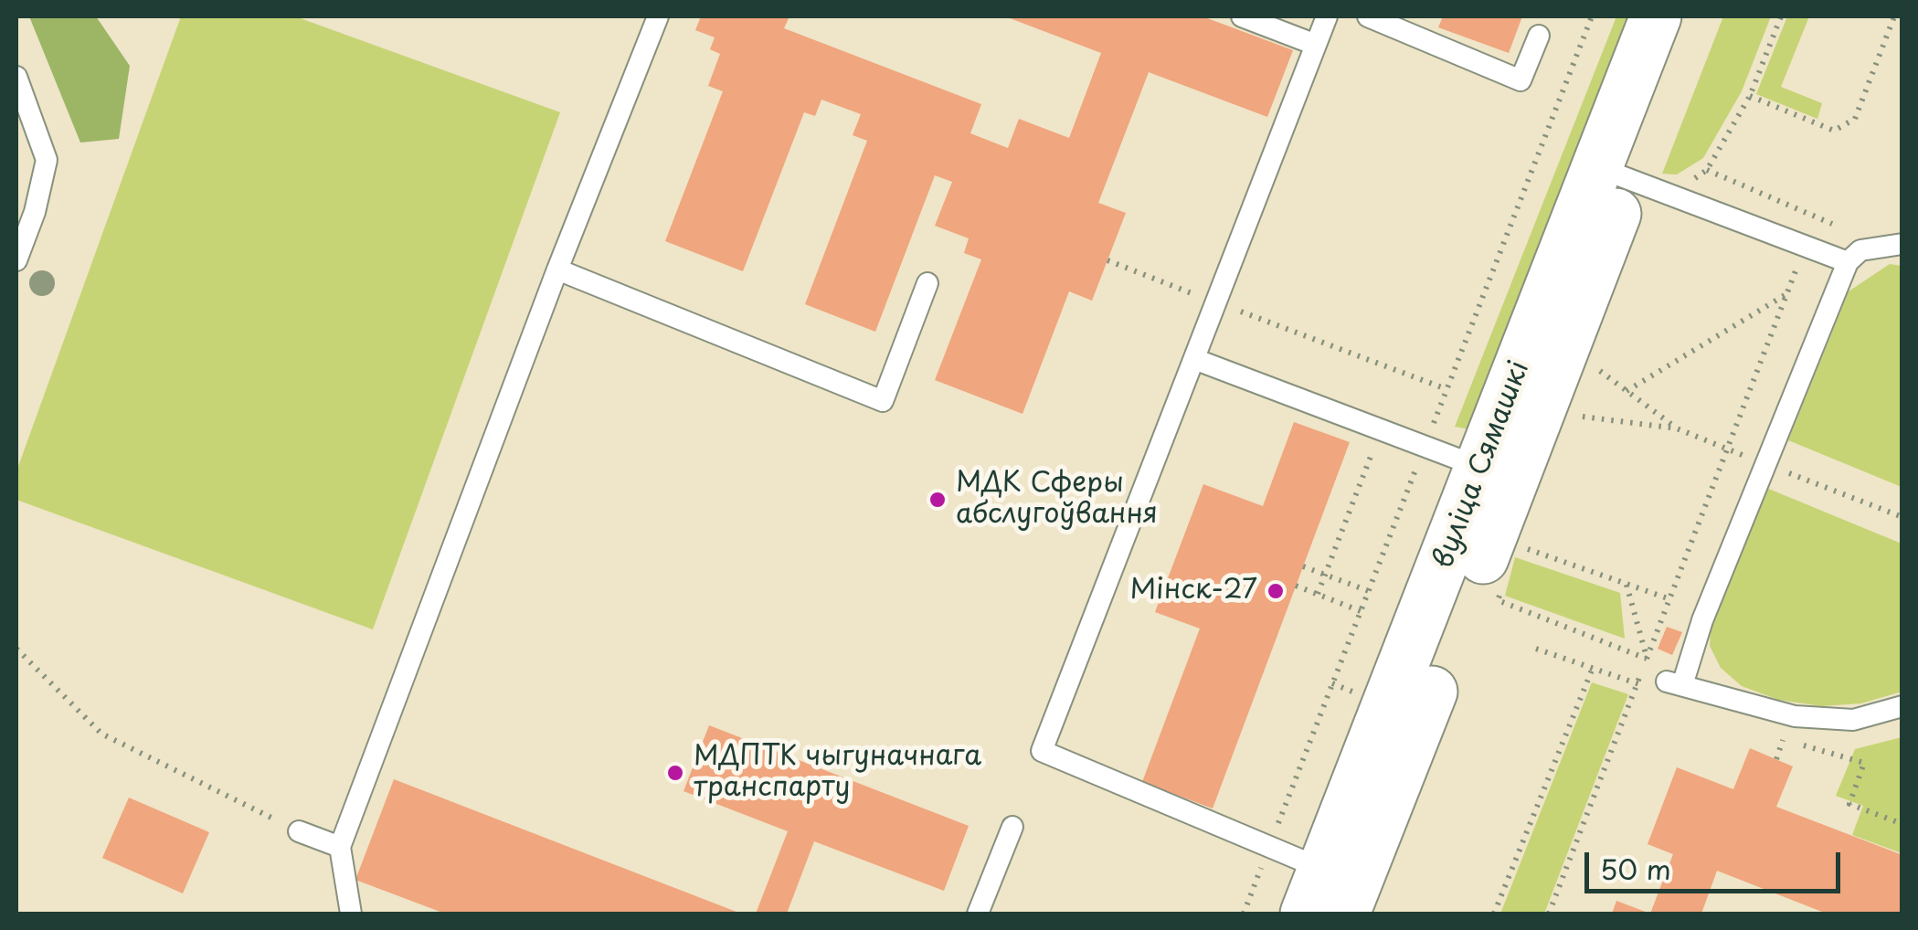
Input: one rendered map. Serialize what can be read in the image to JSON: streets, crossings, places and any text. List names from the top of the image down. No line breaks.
{"streets":{"main road":["вуліца Сямашкі"]},"places":["МДК Сферы абслугоўвання","Мінск-27","МДПТК чыгуначнага транспарту"],"scale_bar":"50 m"}
